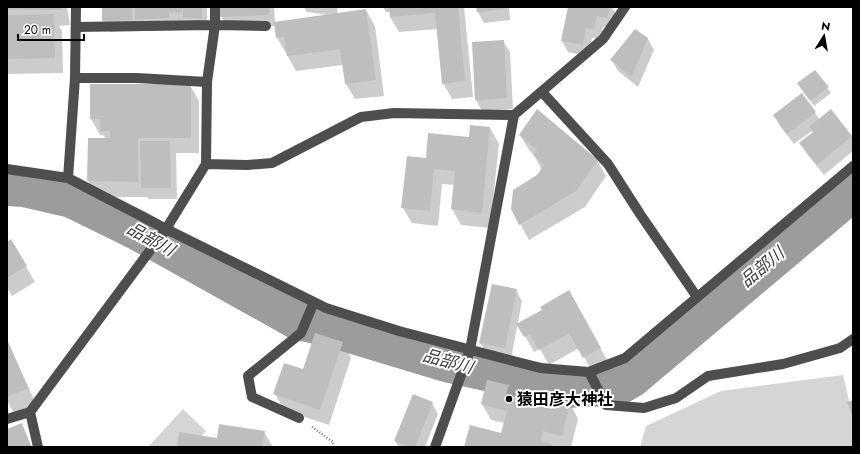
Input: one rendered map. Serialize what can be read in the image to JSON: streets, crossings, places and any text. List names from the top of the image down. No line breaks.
{"water":["品部川"],"places":["猿田彦大神社"],"scale_bar":"20 m","north":"top"}
